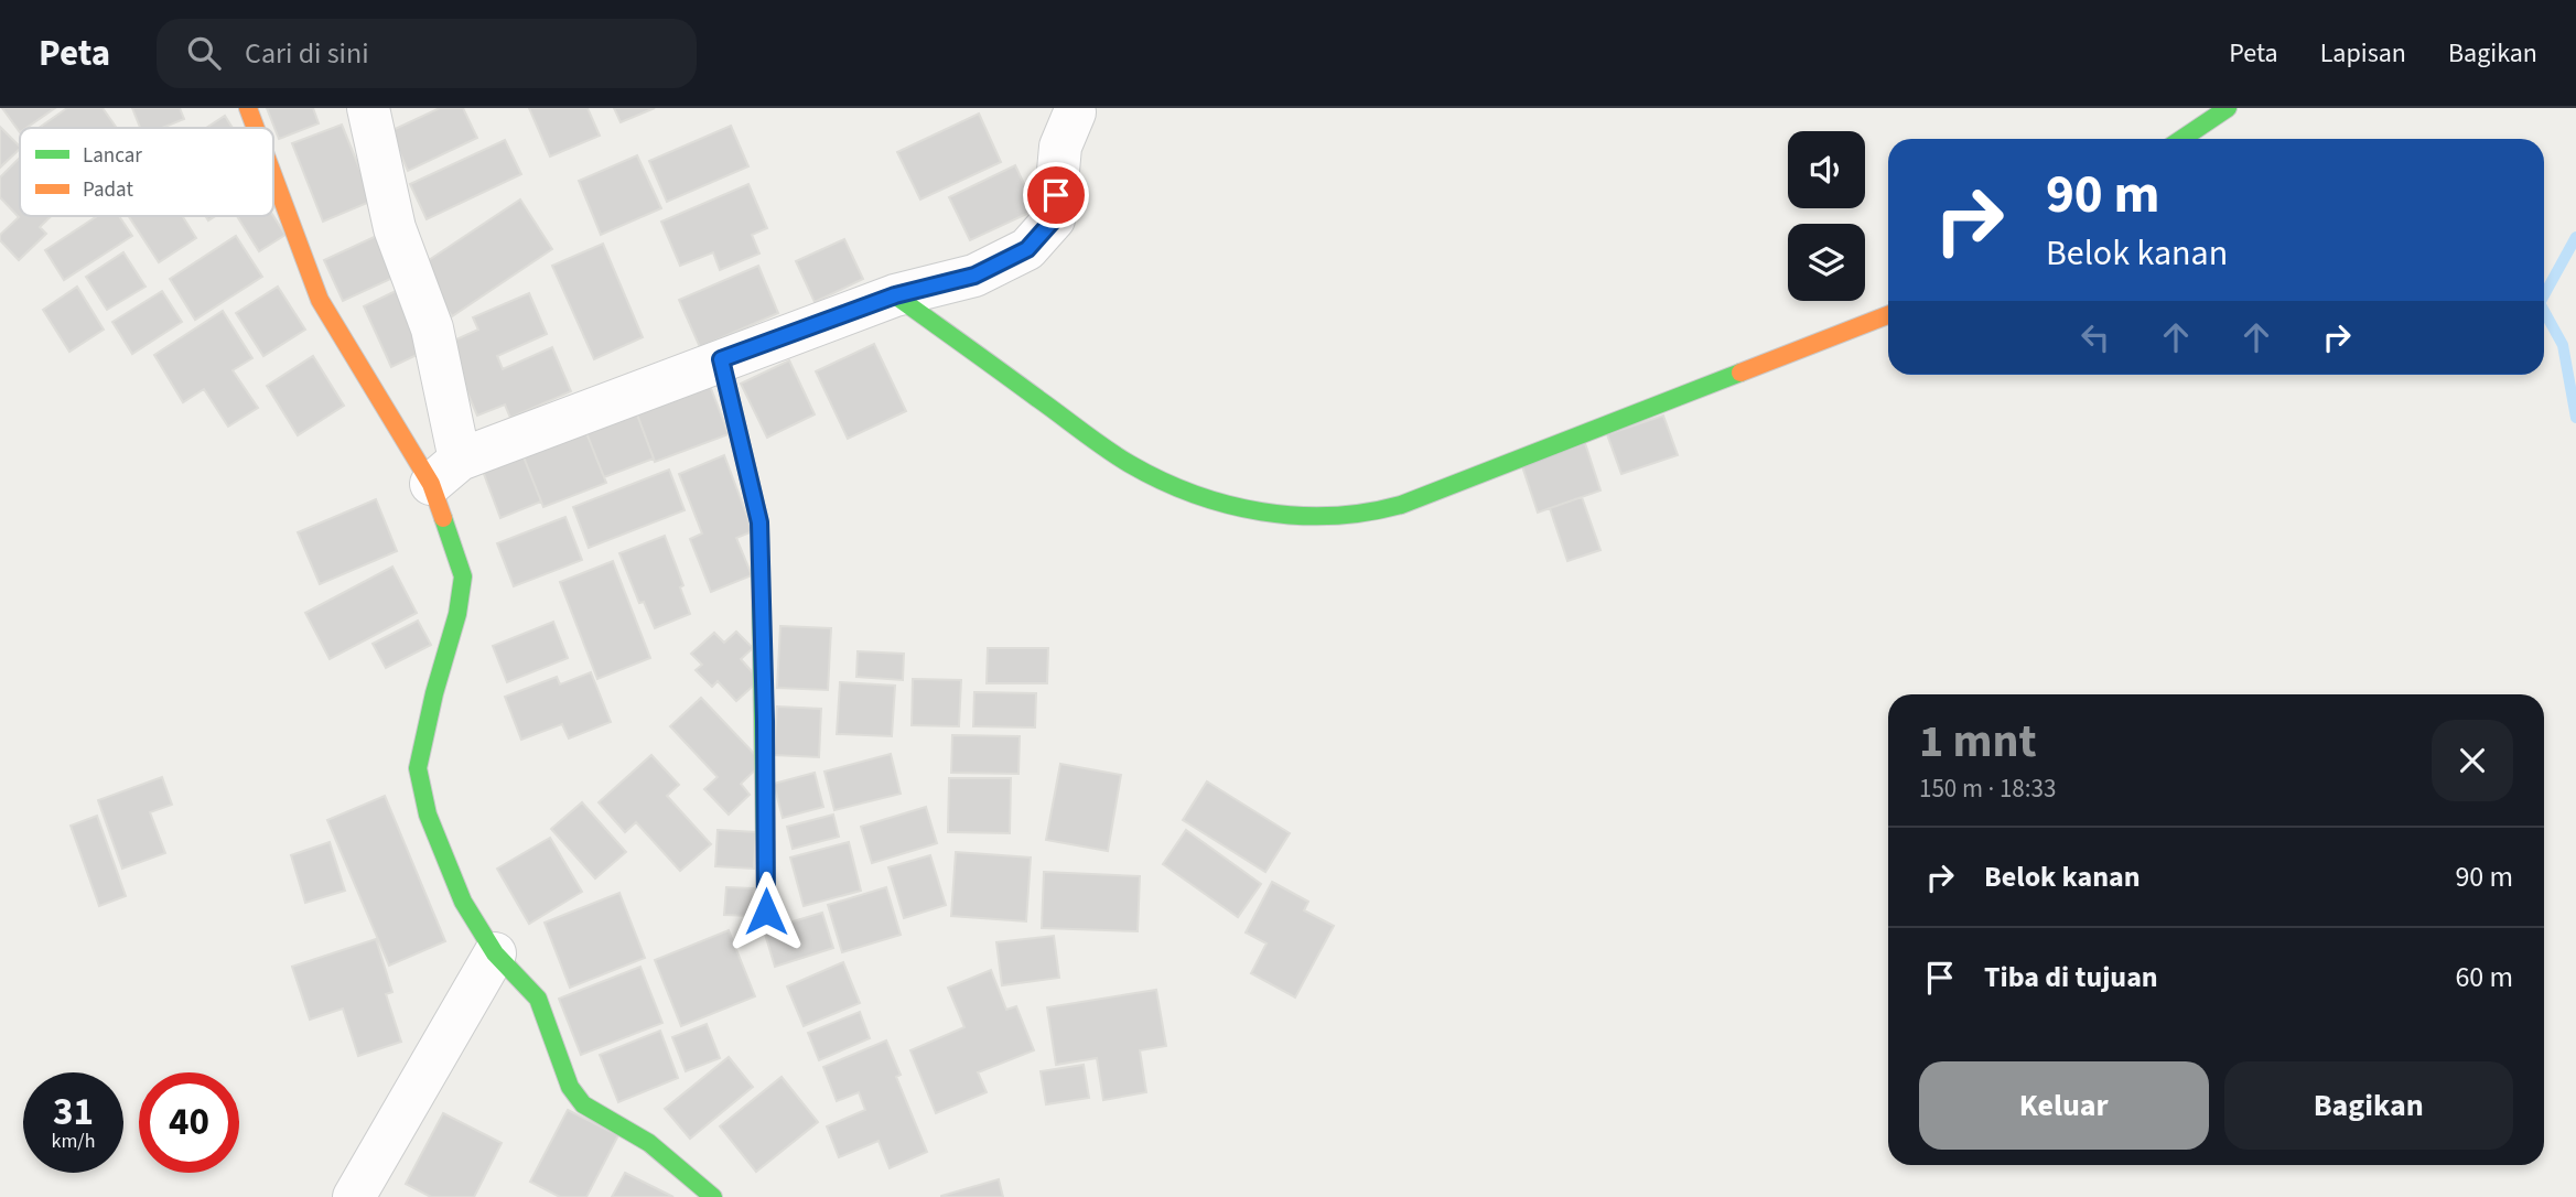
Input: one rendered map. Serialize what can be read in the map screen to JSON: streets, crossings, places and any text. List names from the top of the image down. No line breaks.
{"legend":["Lancar","Padat"],"page":{"header":"Peta","search":"Cari di sini","nav":["Peta","Lapisan","Bagikan"],"turn":["90 m","Belok kanan"],"heading":["1 mnt","150 m · 18:33"],"list":[{"name":"Belok kanan","value":"90 m"},{"name":"Tiba di tujuan","value":"60 m"}],"buttons":["Keluar","Bagikan"],"speed":"31 km/h","limit":"40"}}
